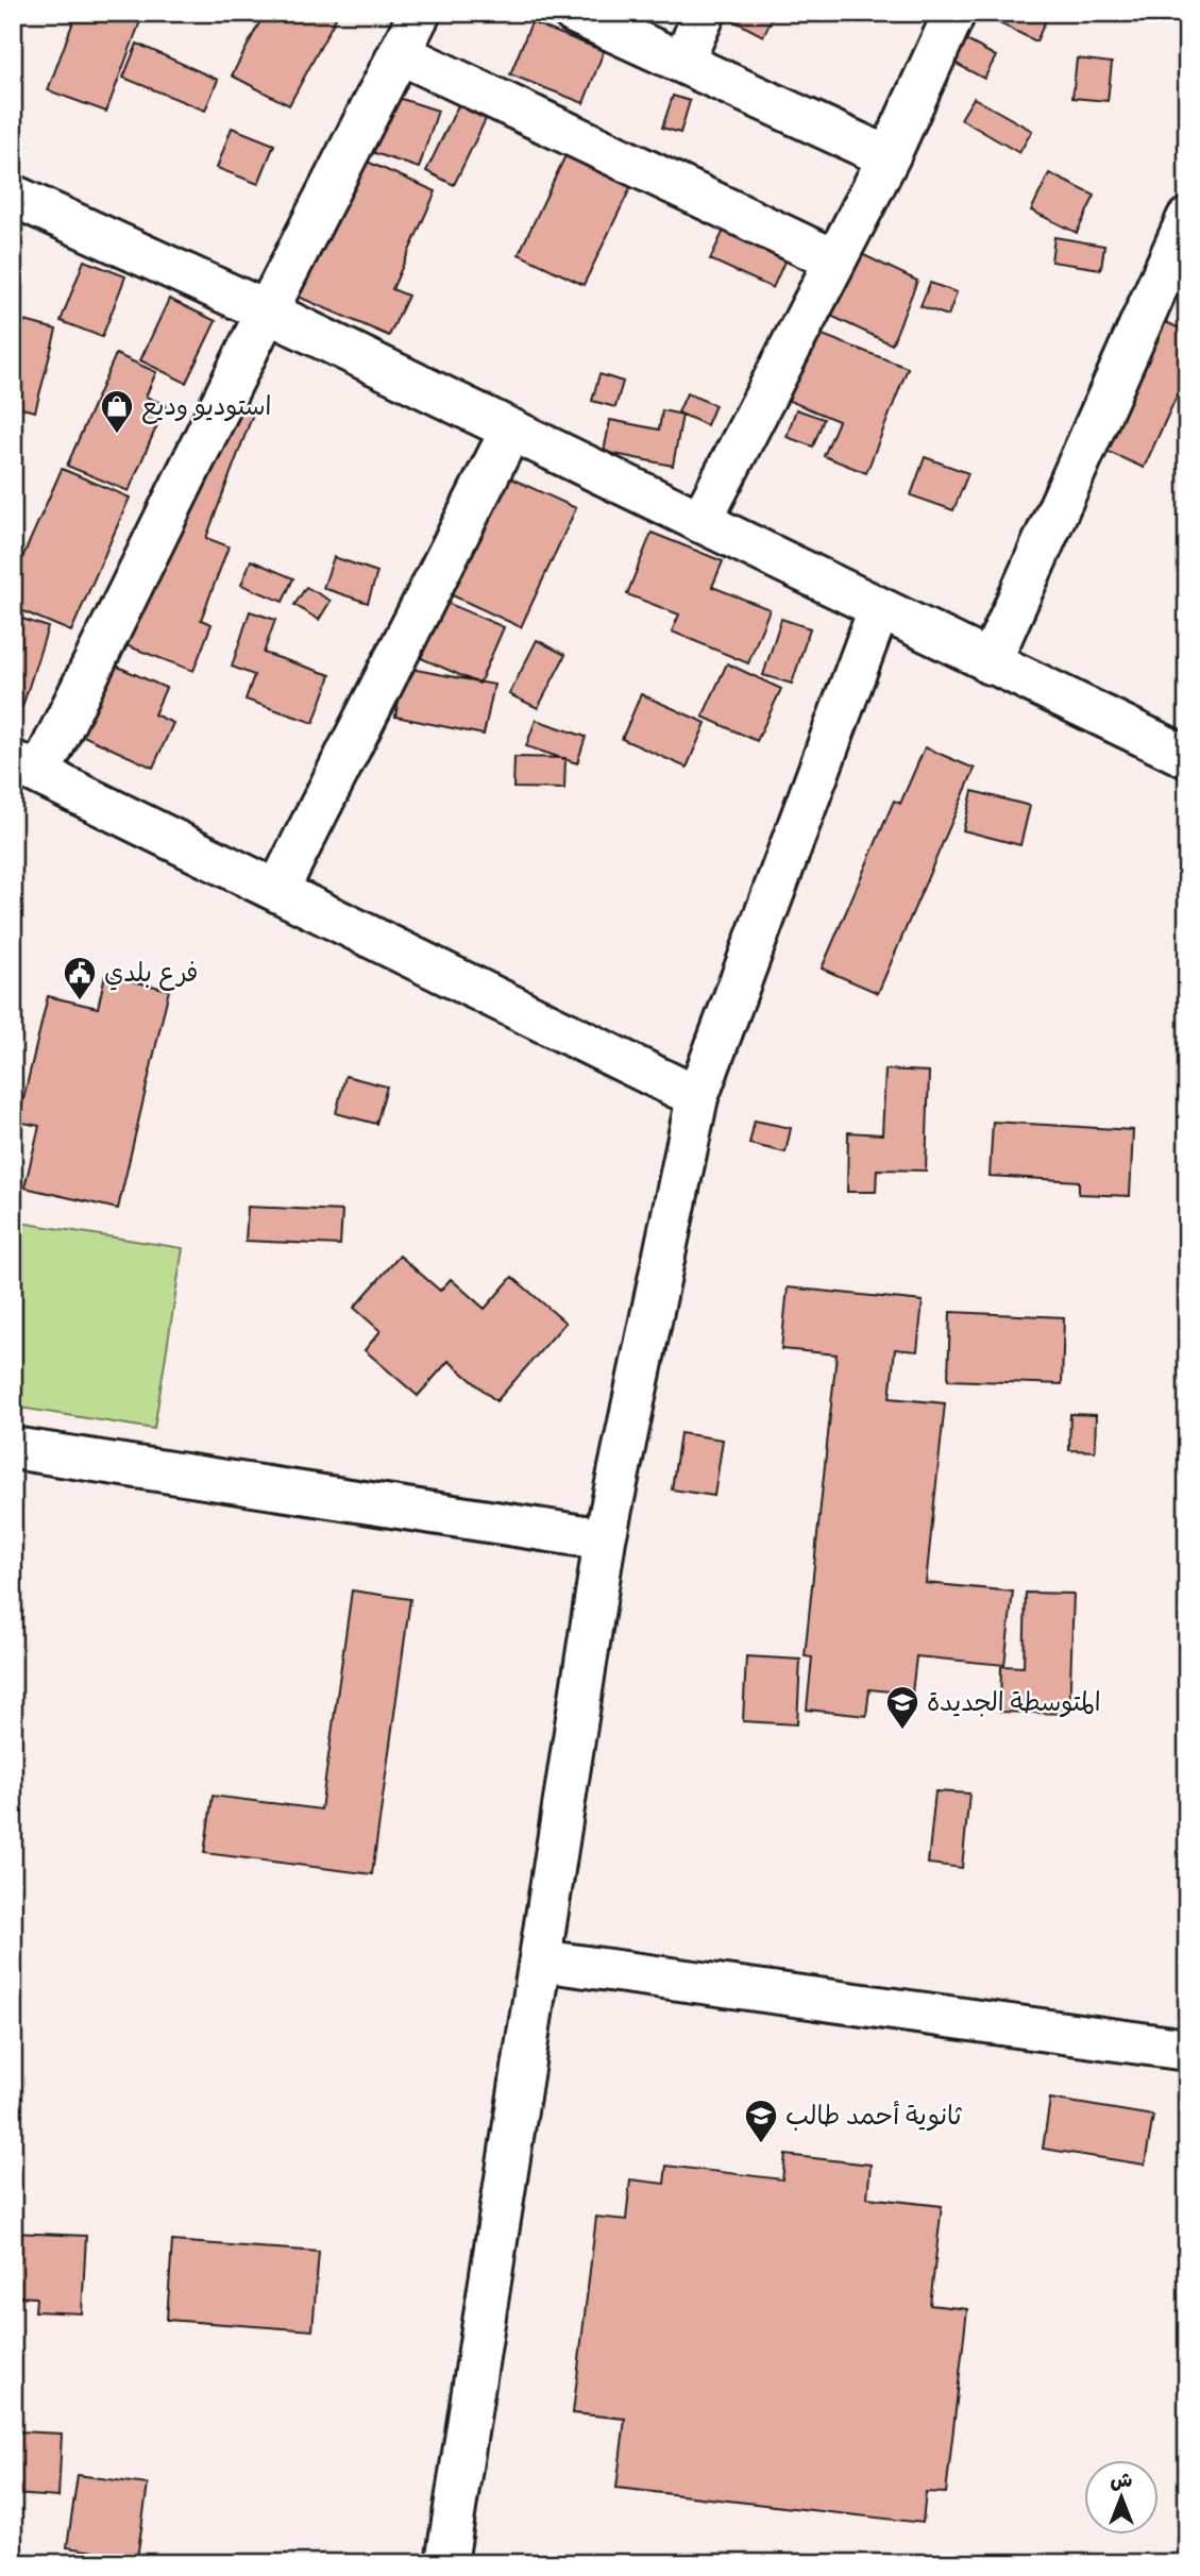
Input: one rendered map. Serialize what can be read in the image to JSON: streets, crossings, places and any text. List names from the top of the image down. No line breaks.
{"places":{"shop":["استوديو وديع"],"public building":["فرع بلدي"],"school or university":["المتوسطة الجديدة","ثانوية أحمد طالب"]},"north":"top"}
